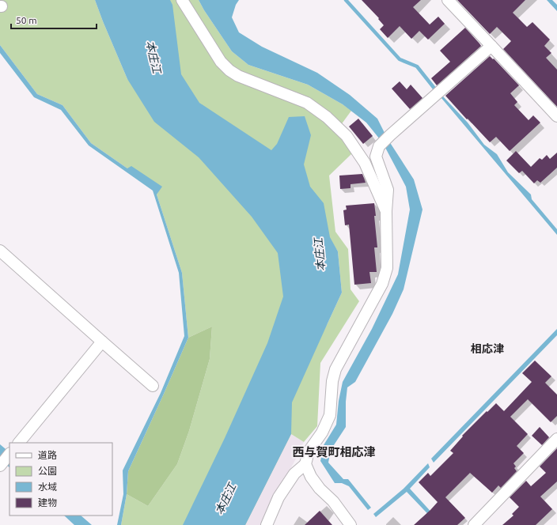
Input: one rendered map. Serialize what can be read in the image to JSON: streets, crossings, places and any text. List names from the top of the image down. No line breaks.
{"districts":["相応津","西与賀町相応津"],"water":["本庄江"],"legend":["道路","公園","水域","建物"],"scale_bar":"50 m"}
